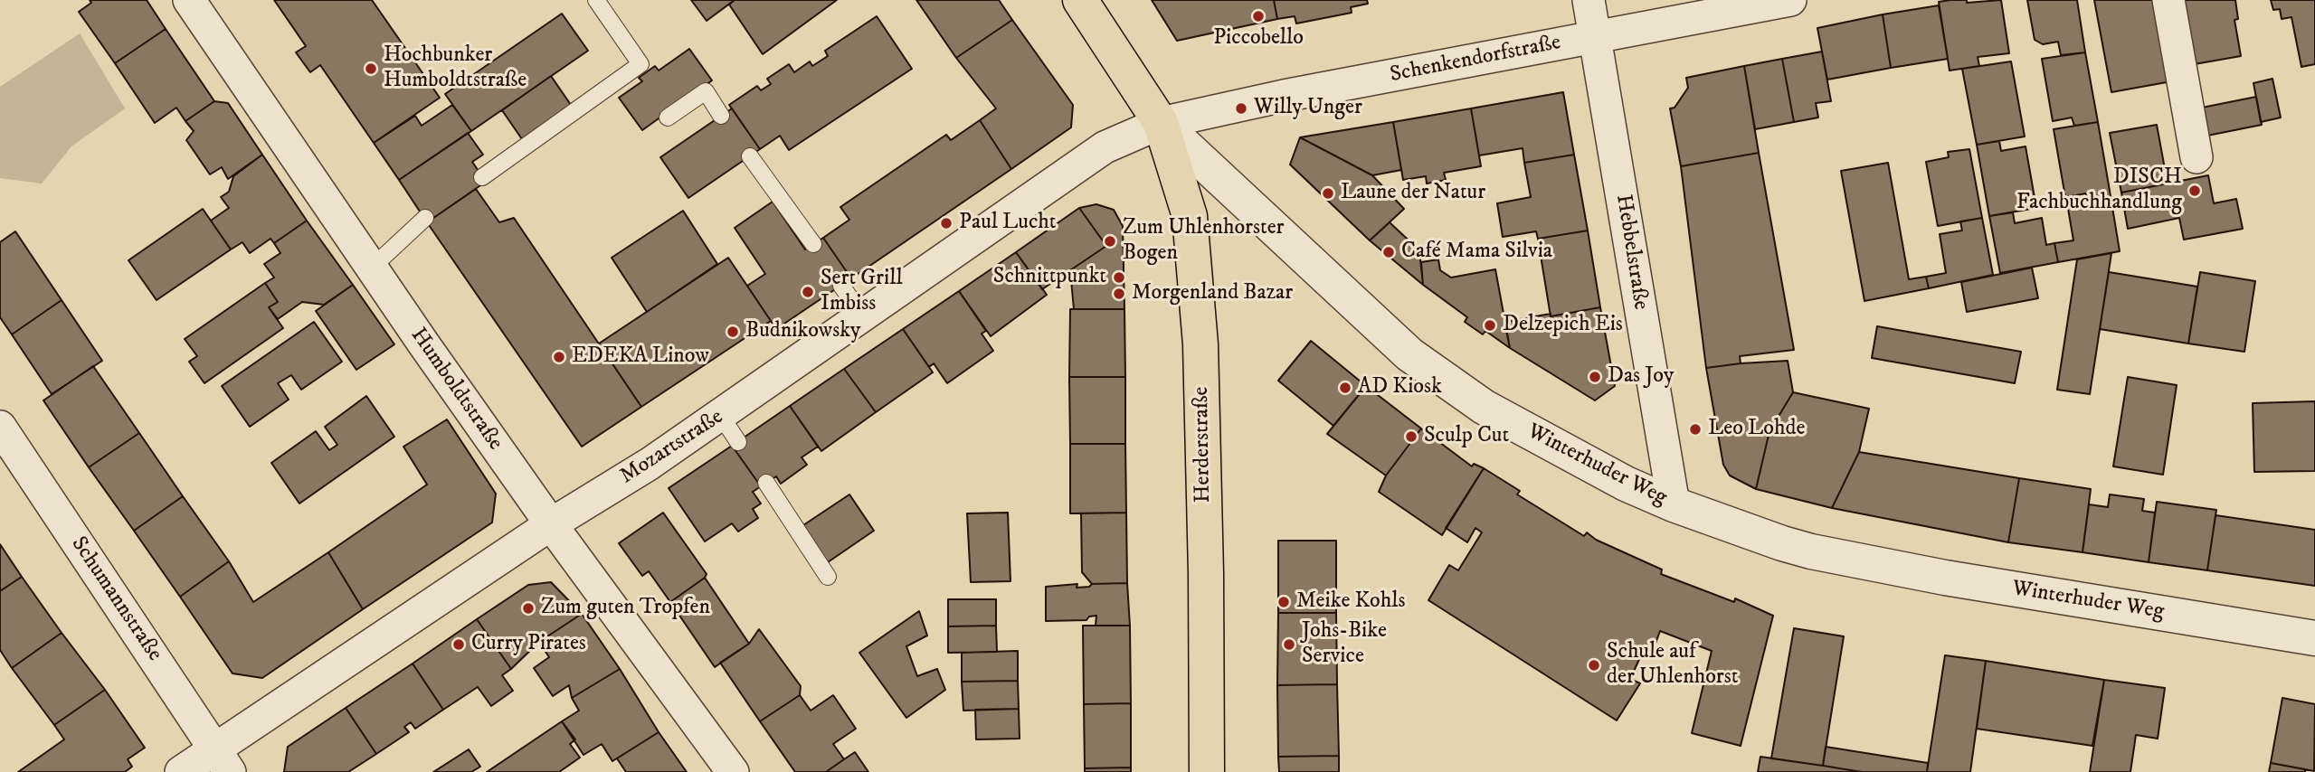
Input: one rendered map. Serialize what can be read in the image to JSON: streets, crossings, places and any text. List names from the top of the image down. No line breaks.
{"streets":{"main road":["Herderstraße","Winterhuder Weg"],"street":["Schenkendorfstraße","Hebbelstraße","Humboldtstraße","Mozartstraße","Schumannstraße"]},"crossings":[["Schenkendorfstraße","Hebbelstraße"],["Schenkendorfstraße","Herderstraße"],["Schenkendorfstraße","Mozartstraße"],["Schenkendorfstraße","Winterhuder Weg"],["Hebbelstraße","Winterhuder Weg"],["Humboldtstraße","Mozartstraße"],["Herderstraße","Mozartstraße"],["Herderstraße","Winterhuder Weg"],["Mozartstraße","Winterhuder Weg"],["Mozartstraße","Schumannstraße"]],"places":["Piccobello","Hochbunker Humboldtstraße","Willy Unger","DISCH Fachbuchhandlung","Laune der Natur","Paul Lucht","Zum Uhlenhorster Bogen","Café Mama Silvia","Schnittpunkt","Sert Grill Imbiss","Morgenland Bazar","Delzepich Eis","Budnikowsky","EDEKA Linow","Das Joy","AD Kiosk","Leo Lohde","Sculp Cut","Meike Kohls","Zum guten Tropfen","Curry Pirates","Johs-Bike Service","Schule auf der Uhlenhorst"]}
